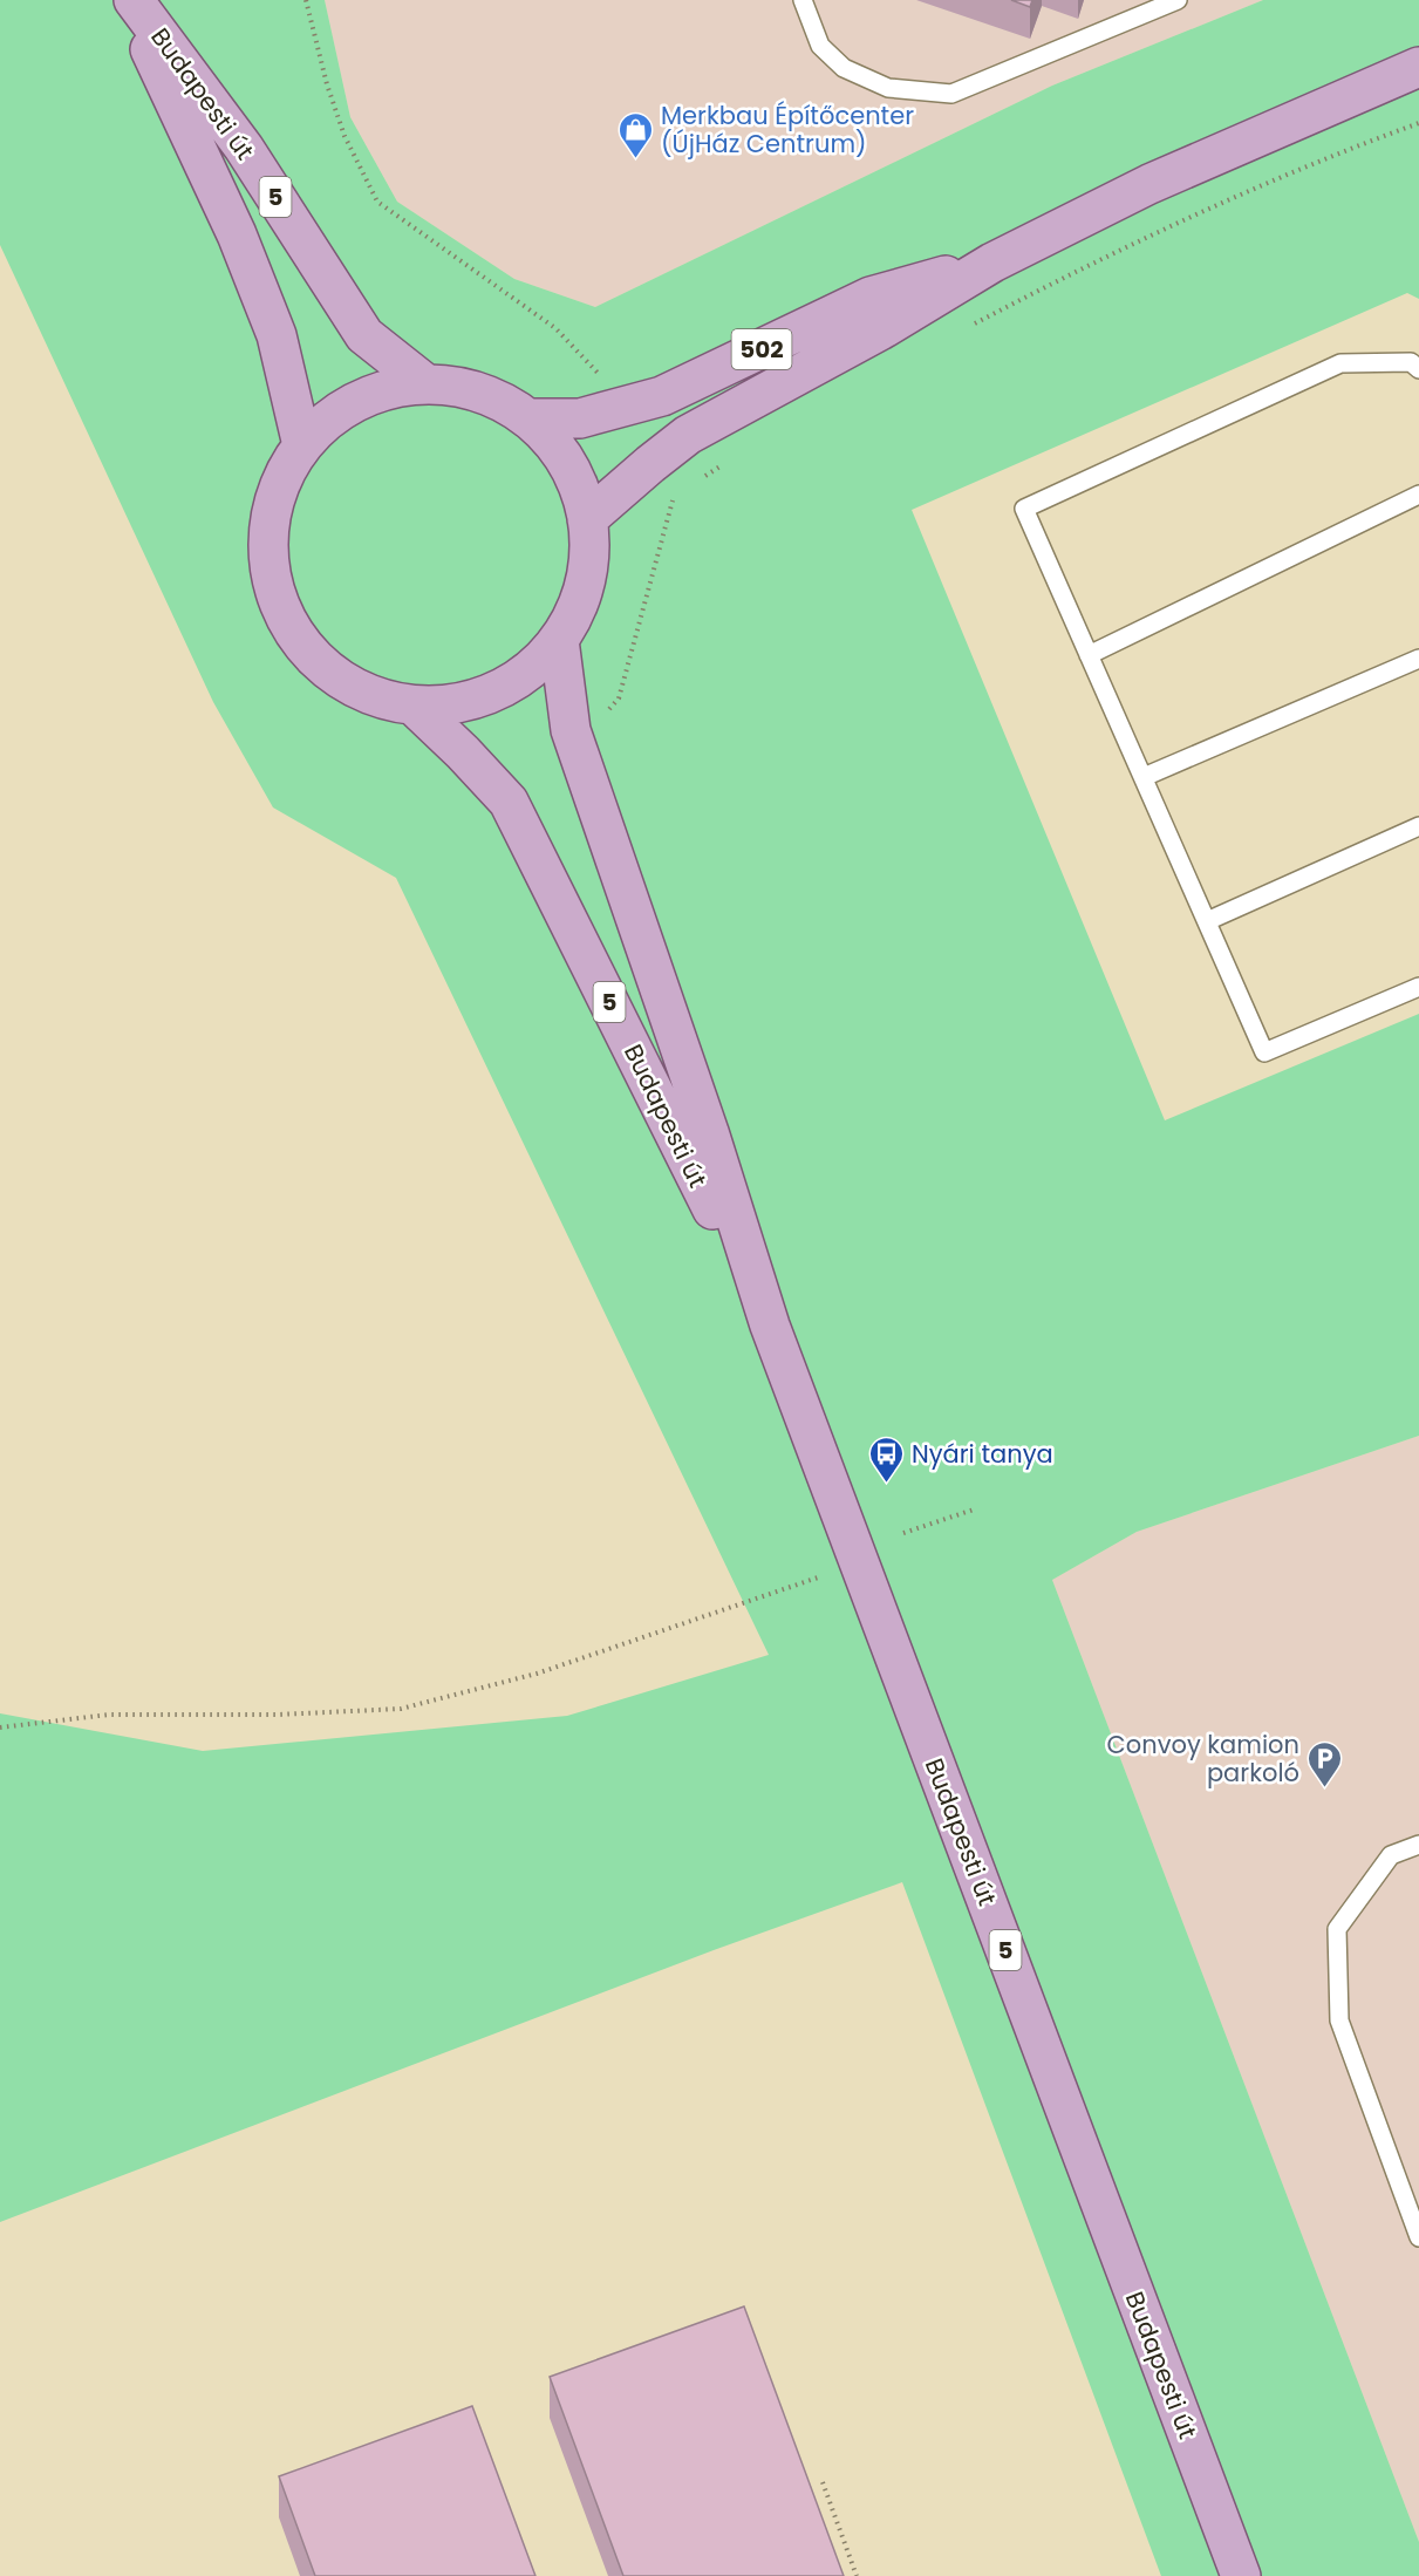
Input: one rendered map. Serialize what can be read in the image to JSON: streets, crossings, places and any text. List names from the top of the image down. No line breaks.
{"streets":{"main road":["Budapesti út","5","502"]},"crossings":[["Budapesti út","502"]],"places":{"shop":["Merkbau Építőcenter (ÚjHáz Centrum)"],"bus stop":["Nyári tanya"],"parking":["Convoy kamion parkoló"]}}
